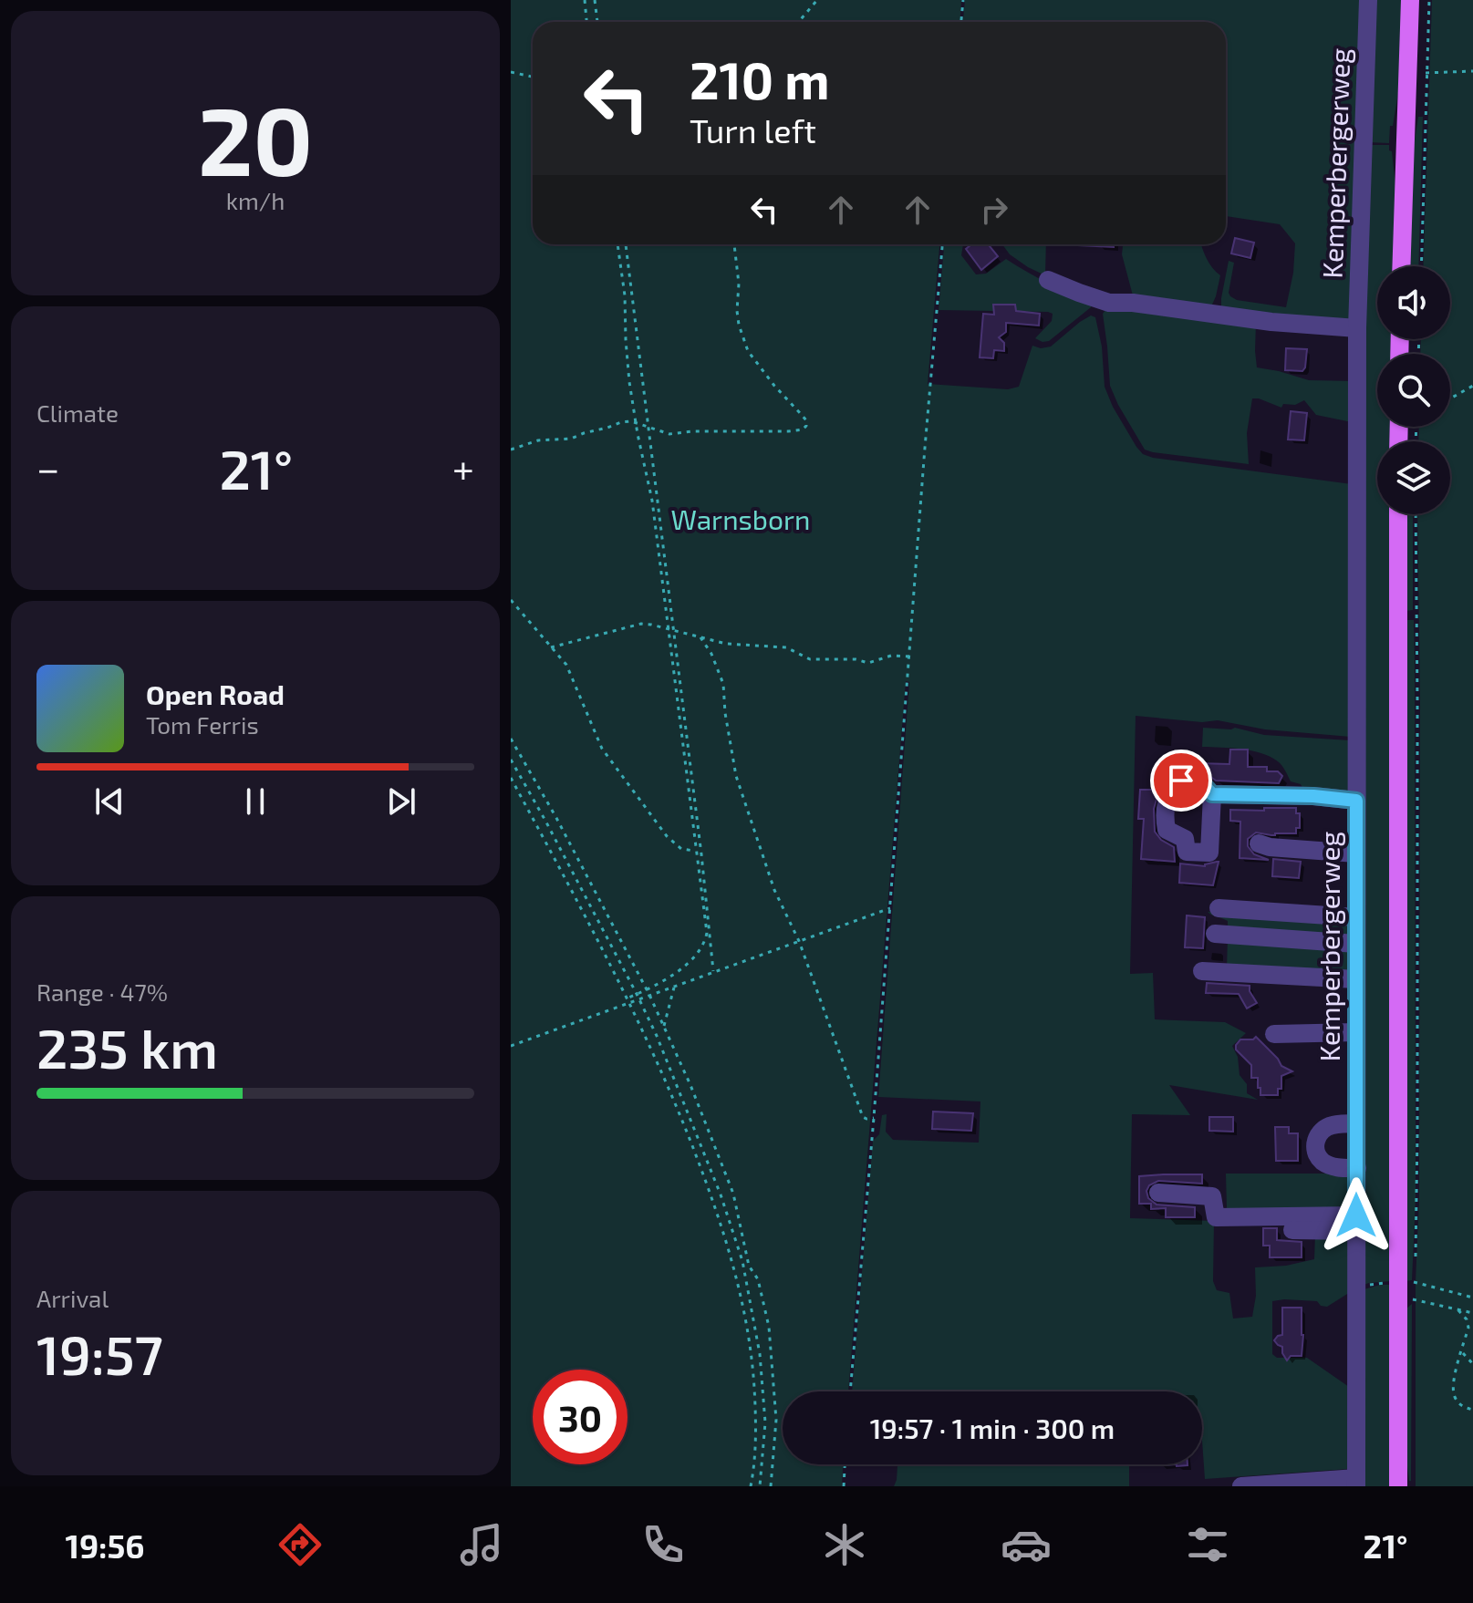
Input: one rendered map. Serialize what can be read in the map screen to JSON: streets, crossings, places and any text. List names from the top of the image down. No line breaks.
{"streets":{"street":["Kemperbergerweg"]},"parks":["Warnsborn"],"page":{"tile":[["20","km/h"],"Climate",["Range · 47%","235 km"],["Arrival","19:57"]],"turn":["210 m","Turn left"],"heat":["−","21°","+"],"song":["Open Road","Tom Ferris"],"limit":"30","trip":"19:57 · 1 min · 300 m","tabs":["19:56","21°"]}}
